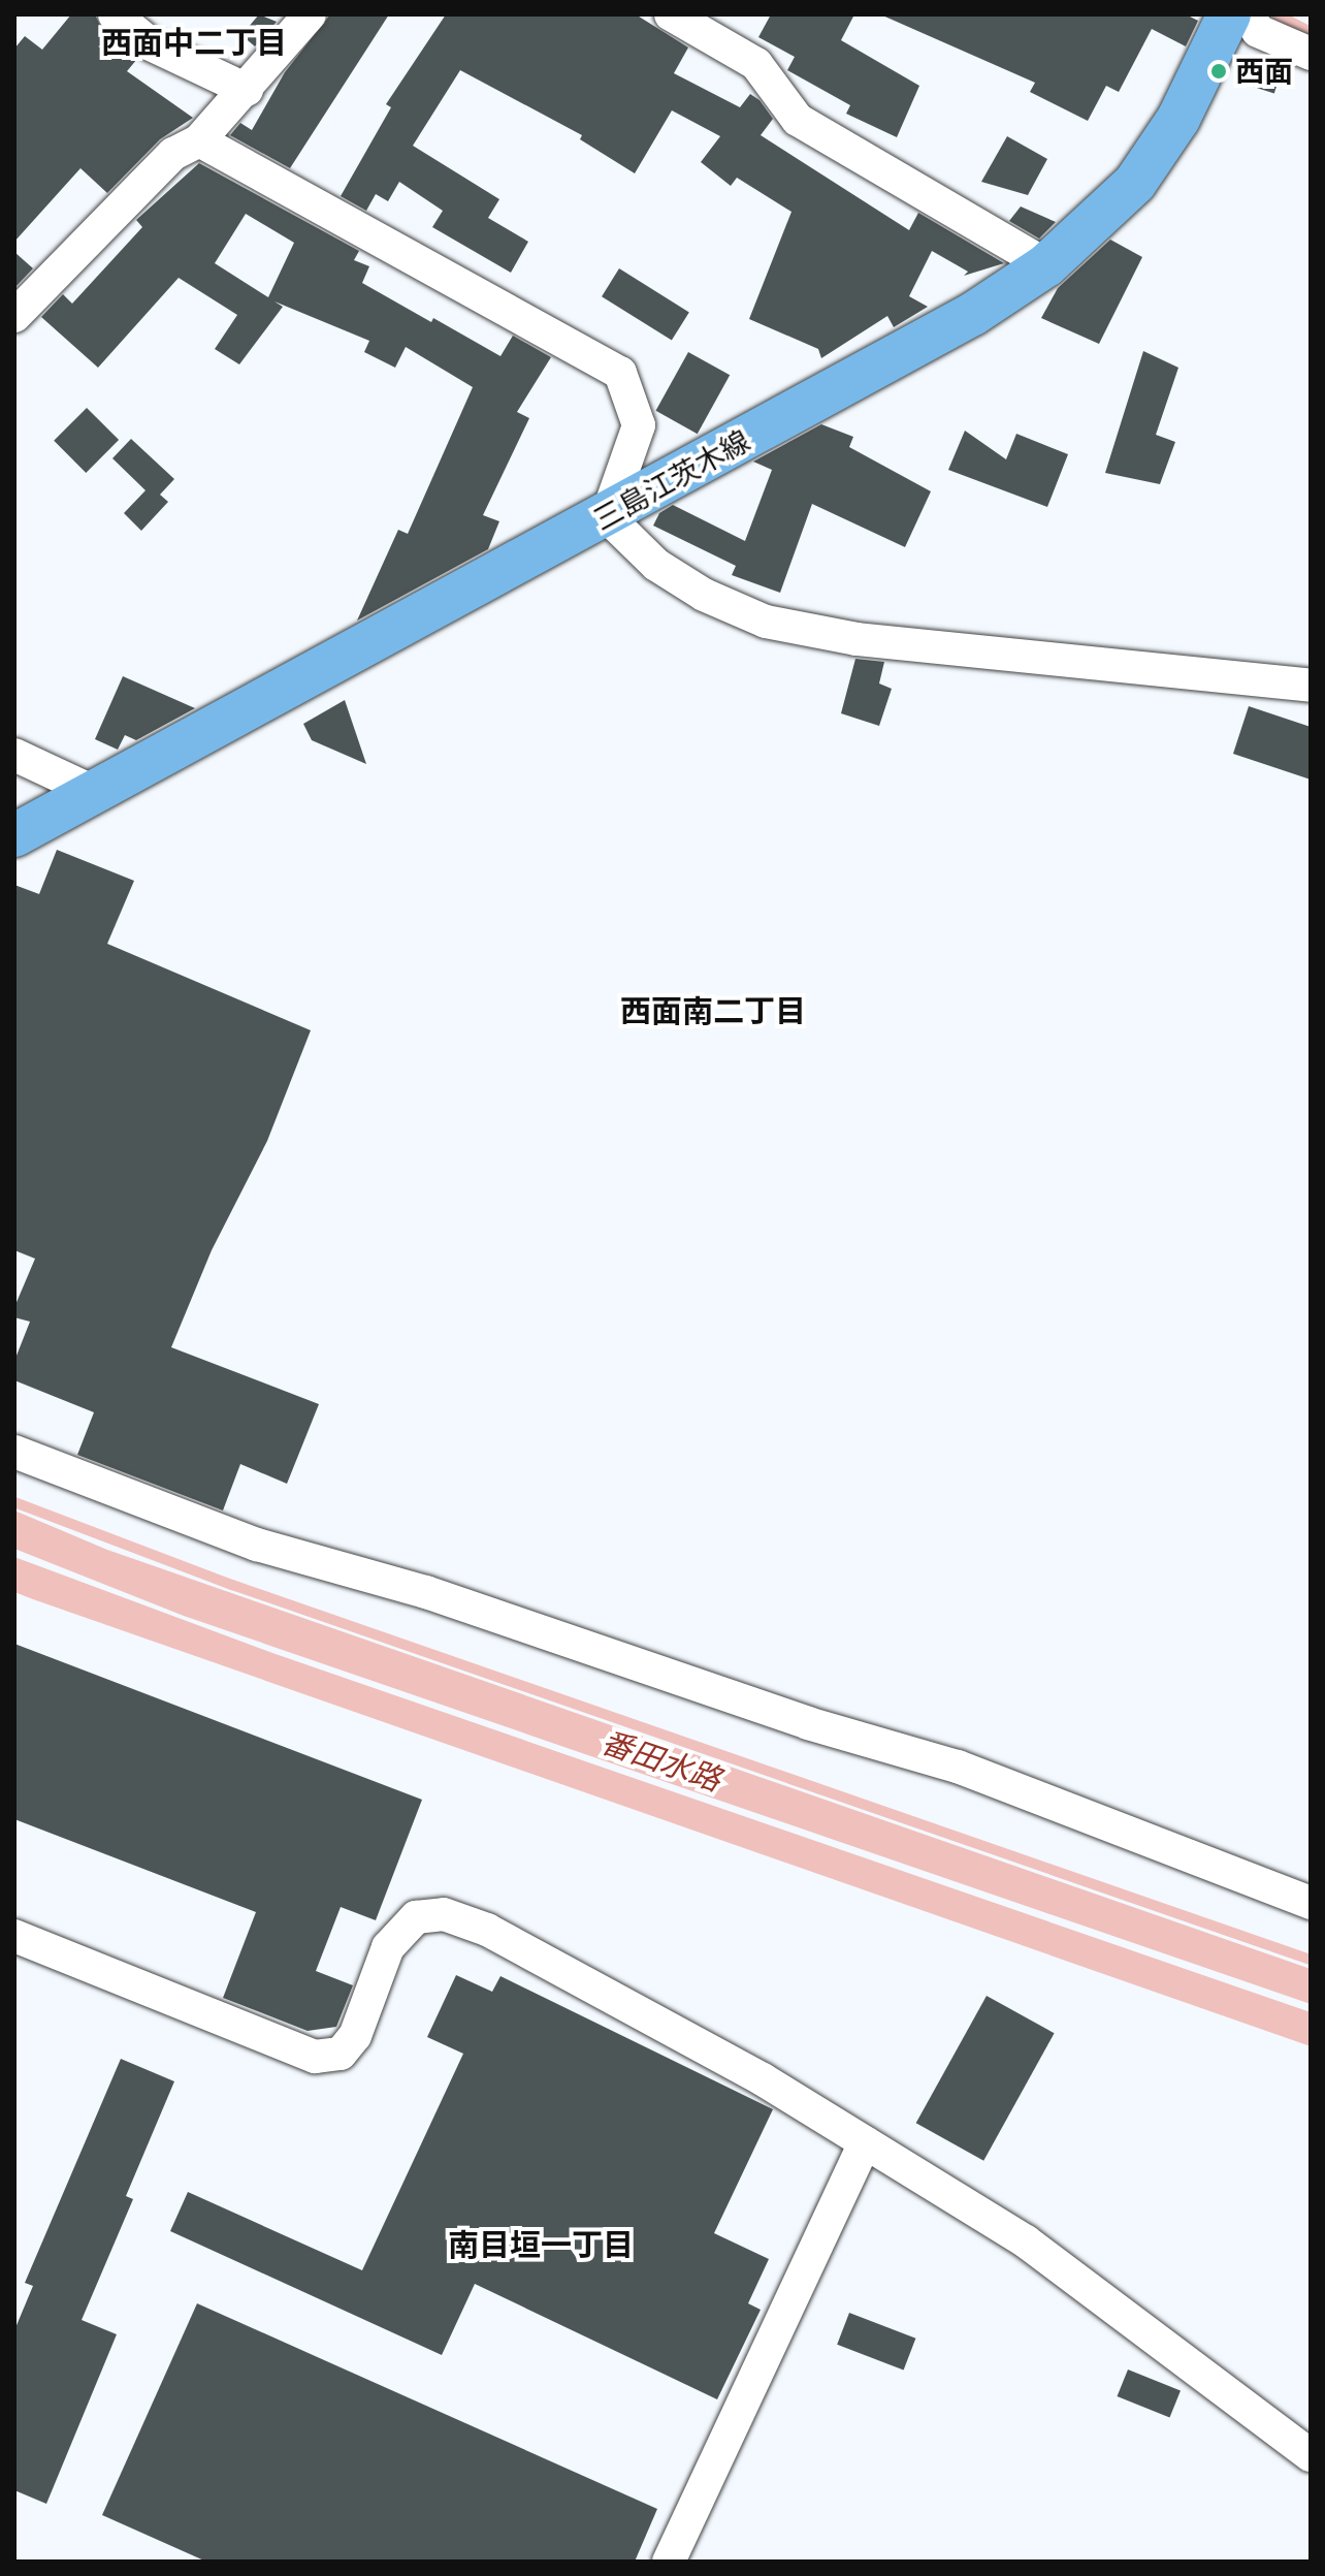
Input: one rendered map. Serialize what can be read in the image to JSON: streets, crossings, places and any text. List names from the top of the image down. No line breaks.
{"streets":{"main road":["三島江茨木線"]},"districts":["西面中二丁目","西面南二丁目","南目垣一丁目"],"water":["番田水路"],"places":["西面"]}
